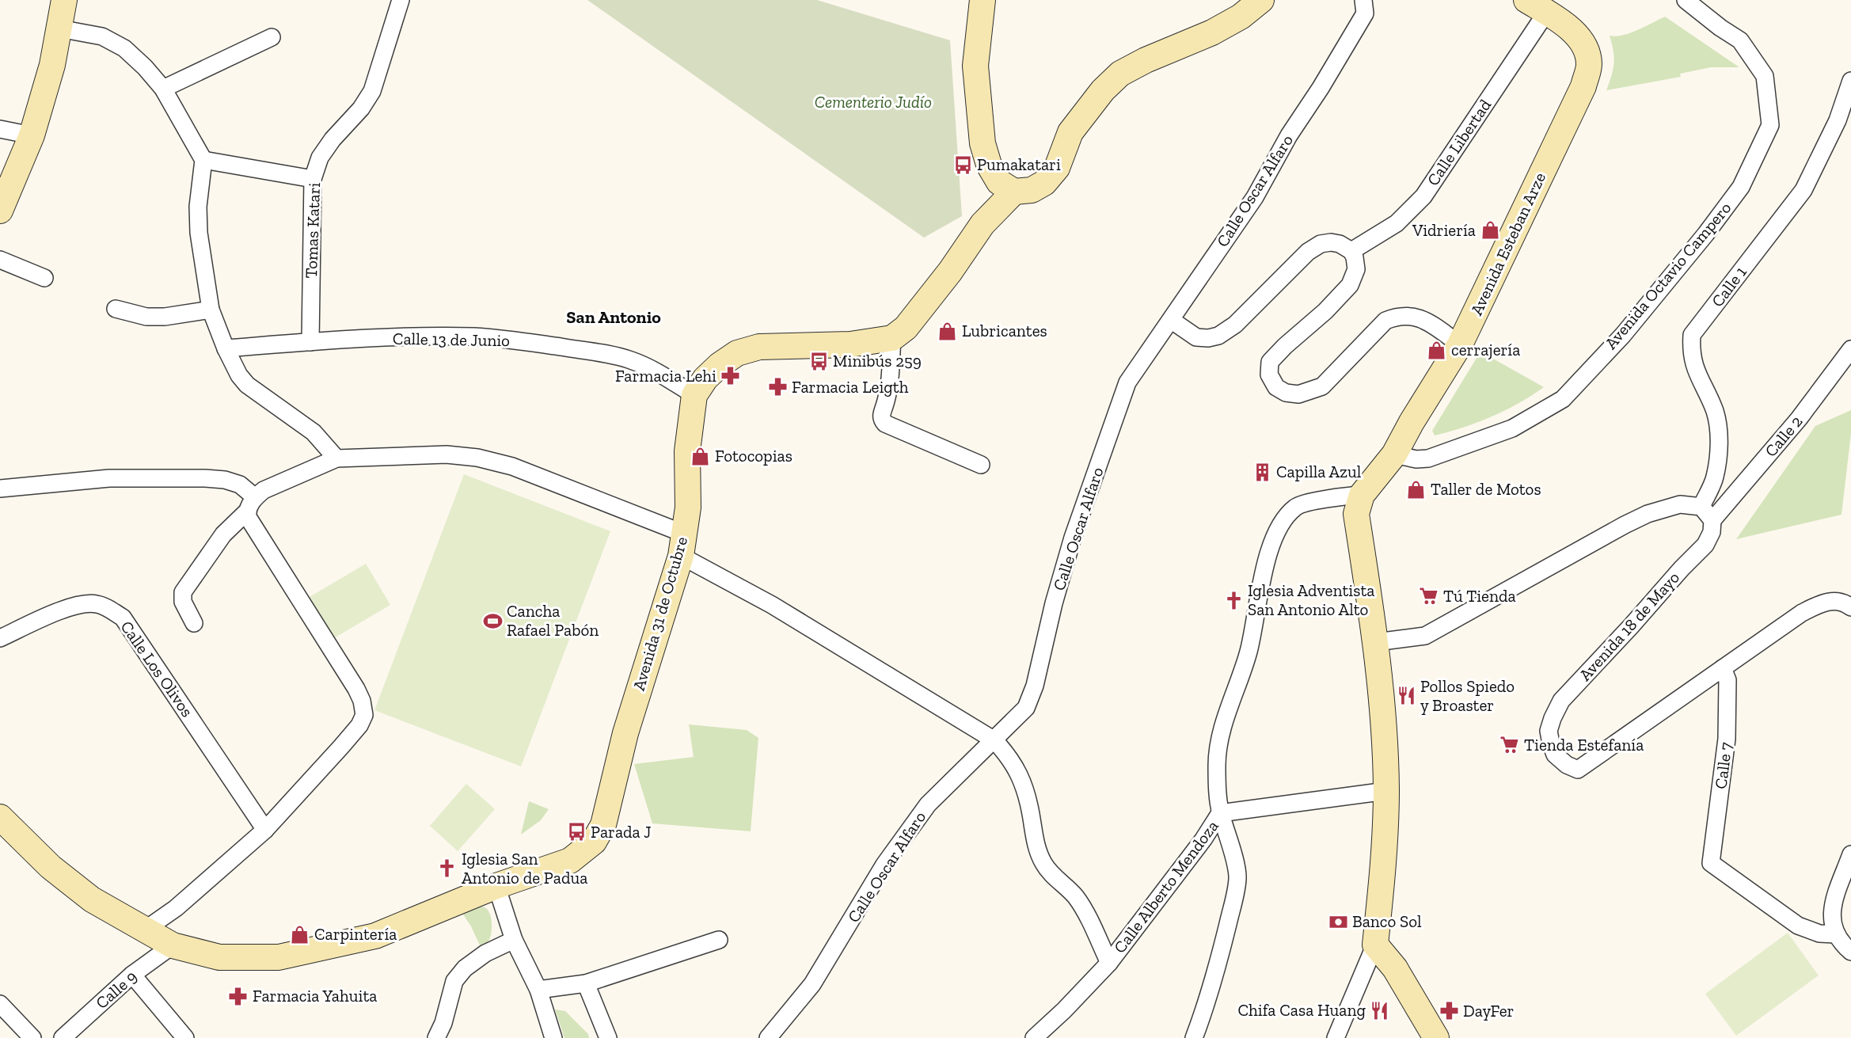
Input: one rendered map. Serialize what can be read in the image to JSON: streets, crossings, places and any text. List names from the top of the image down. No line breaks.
{"streets":{"main road":["Avenida Esteban Arze","Avenida 31 de Octubre"],"street":["Calle Libertad","Calle Oscar Alfaro","Tomas Katari","Avenida Octavio Campero","Calle 1","Calle 13 de Junio","Calle 2","Avenida 18 de Mayo","Calle Los Olivos","Calle 7","Calle Alberto Mendoza","Calle 9"]},"crossings":[["Calle Libertad","Avenida Esteban Arze"],["Tomas Katari","Calle 13 de Junio"],["Avenida Esteban Arze","Avenida Octavio Campero"],["Calle 13 de Junio","Avenida 31 de Octubre"],["Calle 2","Avenida 18 de Mayo"],["Avenida 31 de Octubre","Calle 9"],["Avenida 18 de Mayo","Calle 7"]],"districts":["San Antonio"],"parks":["Cementerio Judío"],"places":{"bus stop":["Pumakatari","Minibús 259","Parada J"],"shop":["Vidriería","Lubricantes","cerrajería","Fotocopias","Taller de Motos","Carpintería"],"pharmacy":["Farmacia Lehi","Farmacia Leigth","Farmacia Yahuita","DayFer"],"building":["Capilla Azul"],"supermarket":["Tú Tienda","Tienda Estefanía"],"church":["Iglesia Adventista San Antonio Alto","Iglesia San Antonio de Padua"],"sports":["Cancha Rafael Pabón"],"restaurant":["Pollos Spiedo y Broaster","Chifa Casa Huang"],"bank":["Banco Sol"]}}
